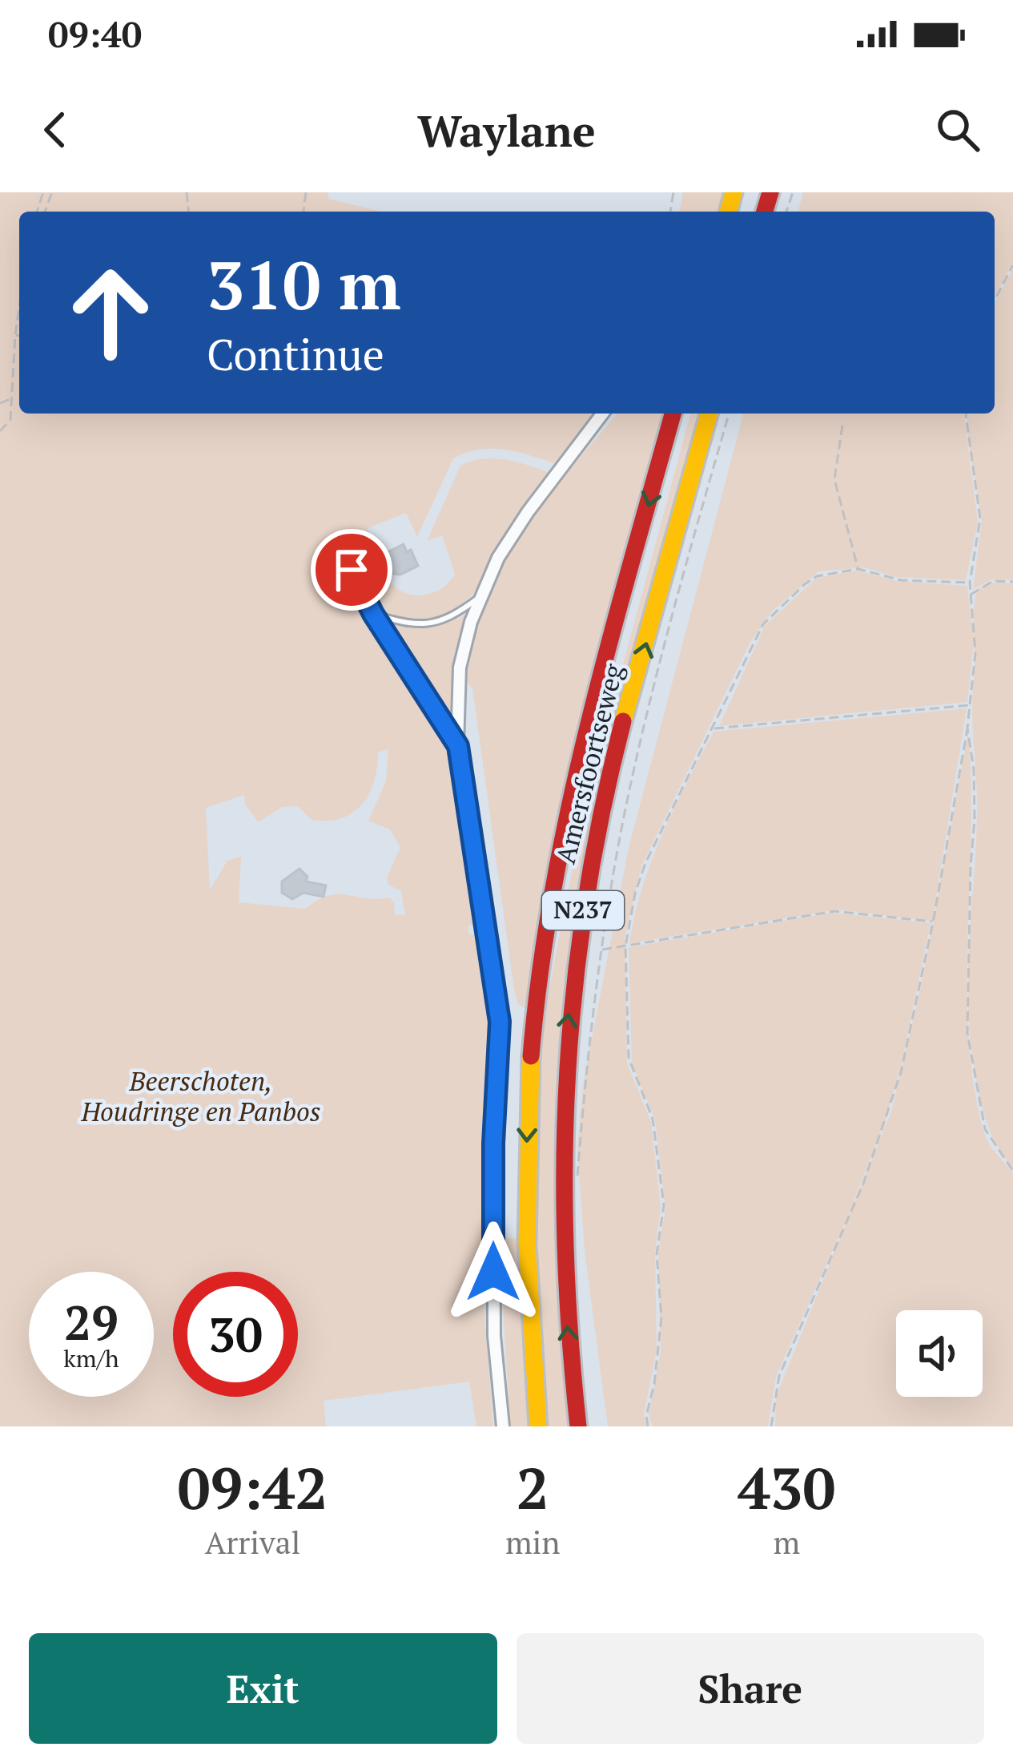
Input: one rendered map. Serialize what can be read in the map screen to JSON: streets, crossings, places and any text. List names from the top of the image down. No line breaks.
{"streets":{"main road":["Amersfoortseweg","N237"]},"parks":["Beerschoten, Houdringe en Panbos"],"page":{"status":"09:40","header":"Waylane","turn":["310 m","Continue"],"speed":"29 km/h","limit":"30","eta":["09:42","Arrival","2","min","430","m"],"buttons":["Exit","Share"]}}
